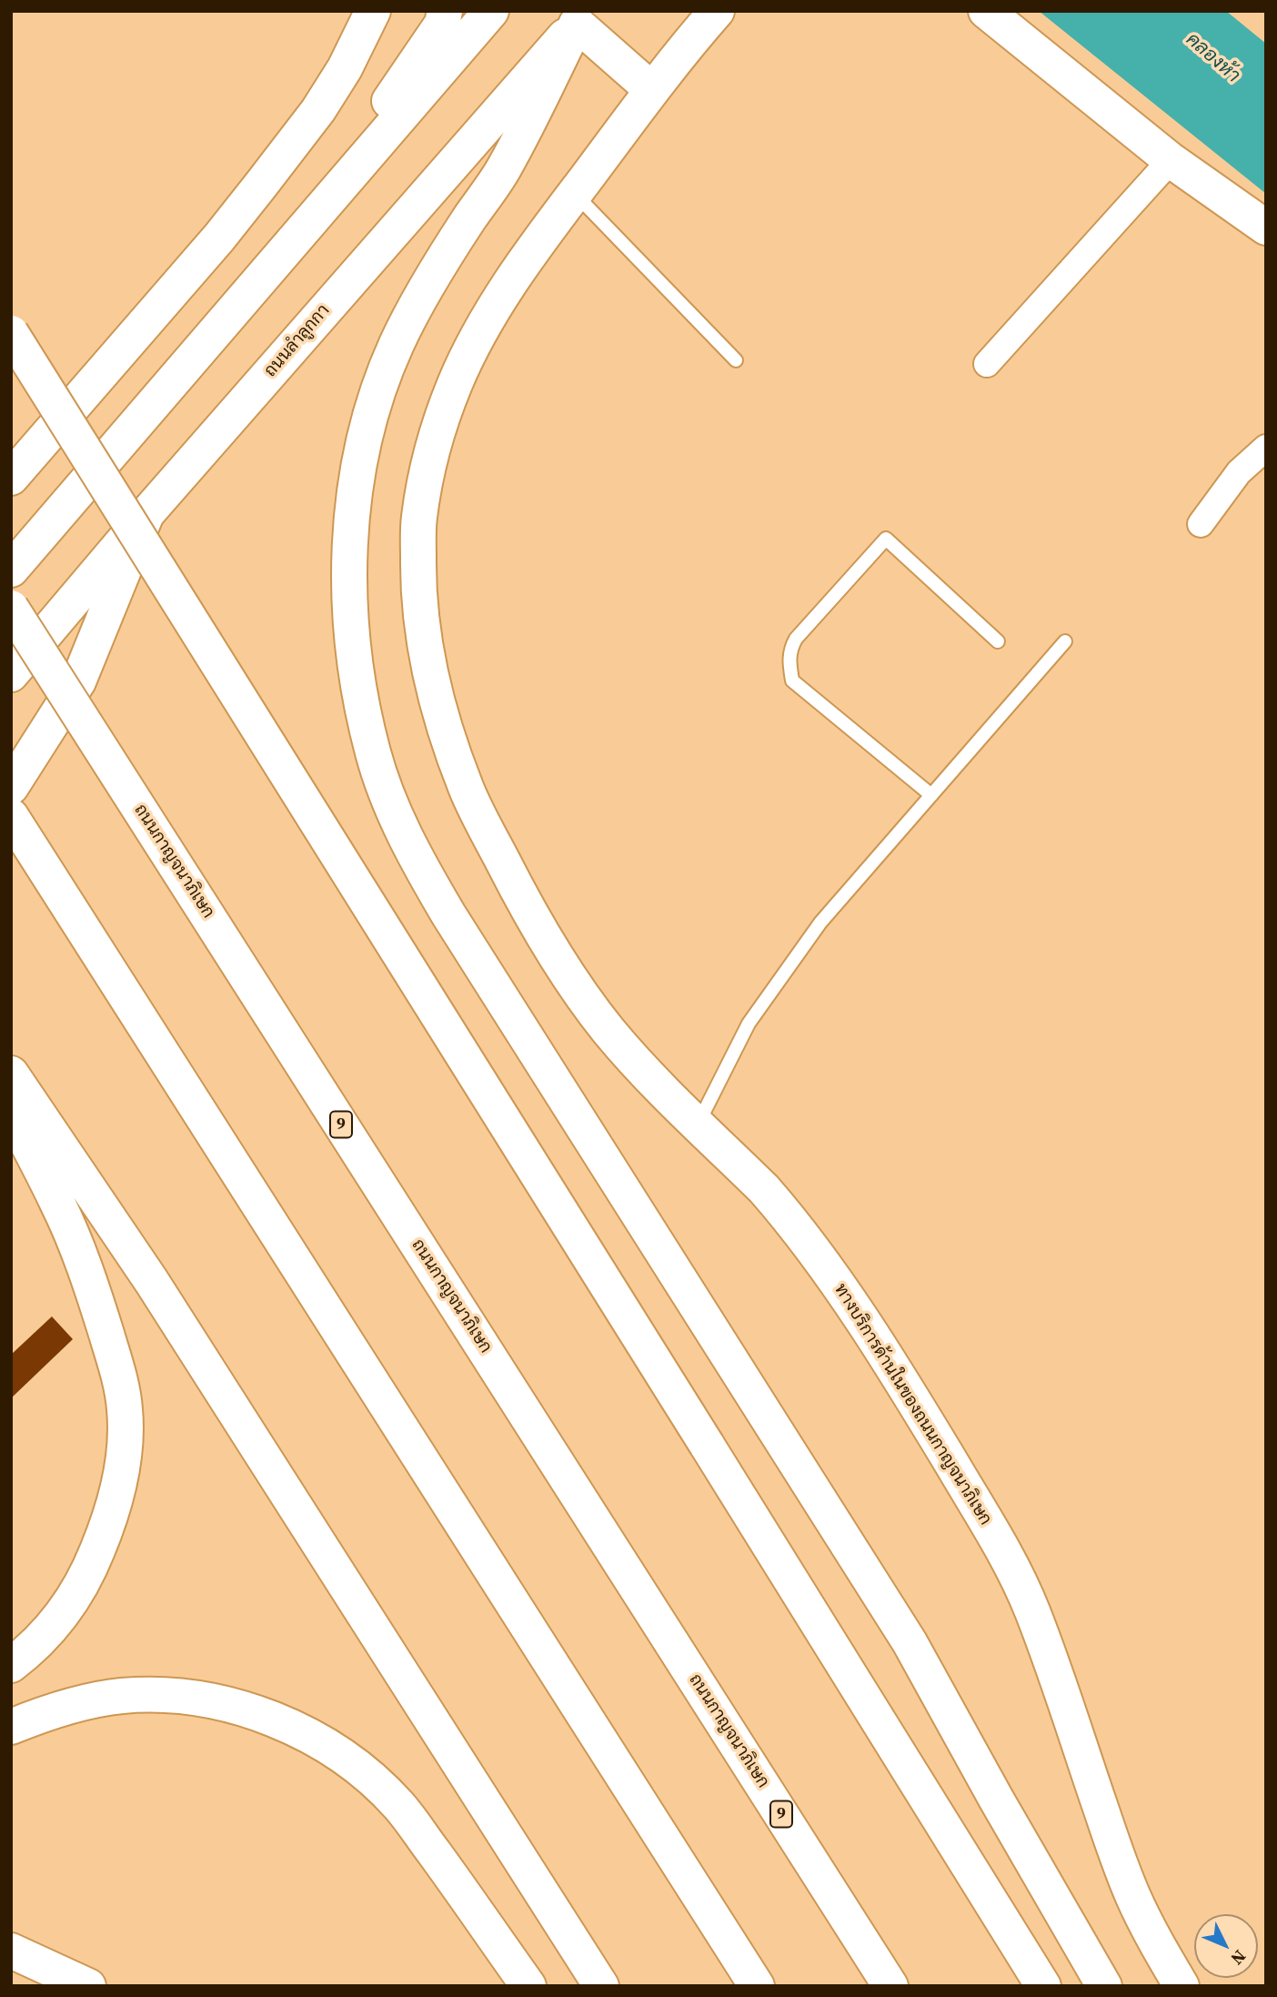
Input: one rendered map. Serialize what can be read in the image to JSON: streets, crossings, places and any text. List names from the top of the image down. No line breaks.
{"streets":{"main road":["ถนนลำลูกกา","ถนนกาญจนาภิเษก","9","ทางบริการด้านในของถนนกาญจนาภิเษก"]},"water":["คลองห้า"],"north":"bottom right"}
